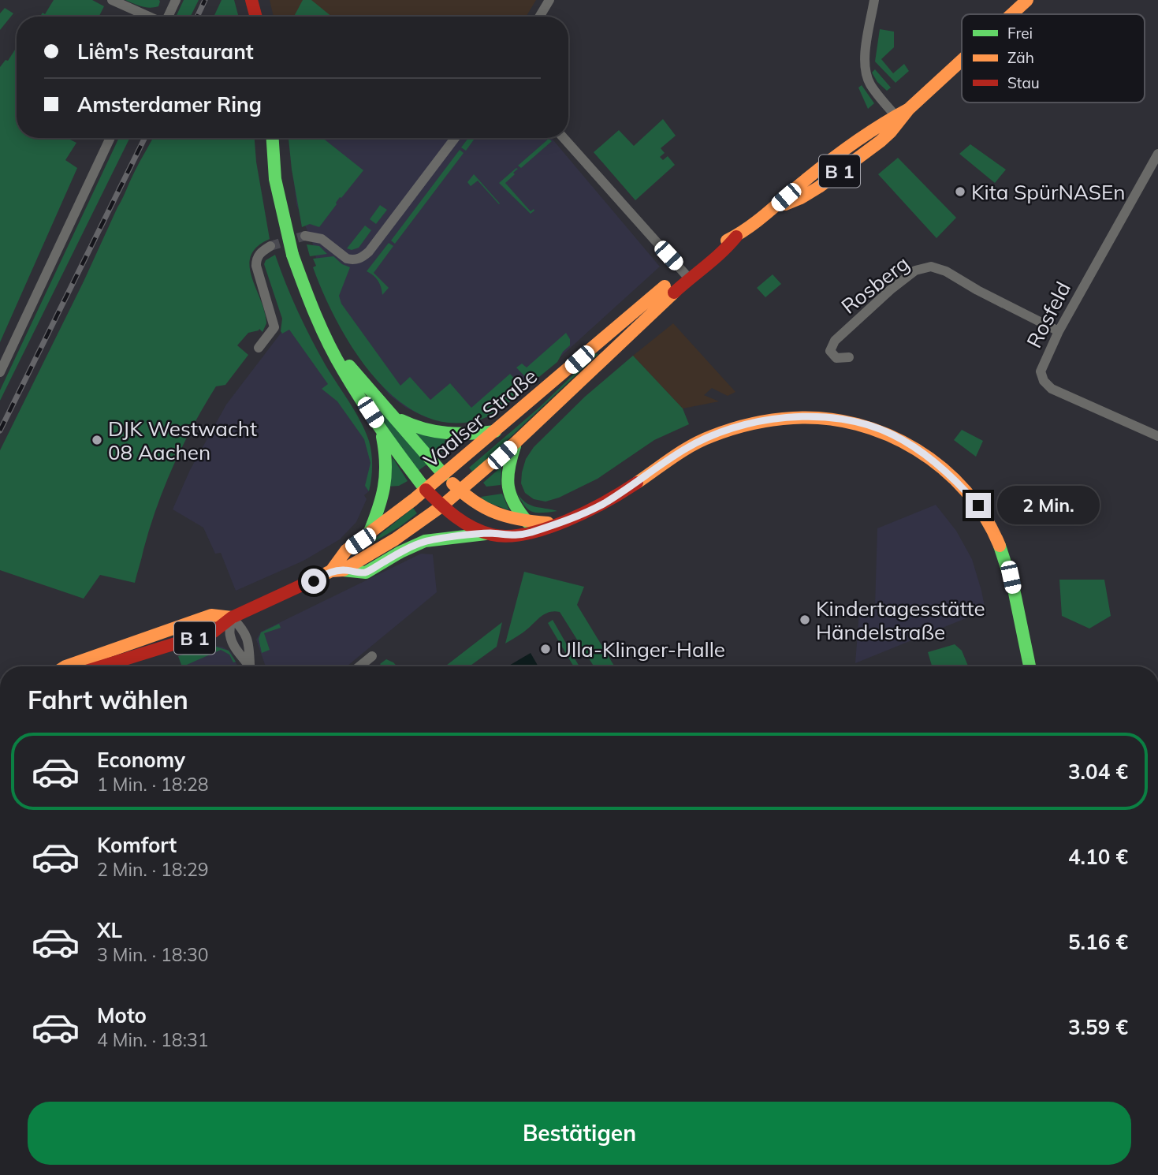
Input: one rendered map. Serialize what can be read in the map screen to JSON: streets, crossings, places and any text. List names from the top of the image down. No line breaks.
{"streets":{"main road":["B 1","Vaalser Straße"],"street":["Rosberg","Rosfeld"]},"crossings":[["Rosberg","Rosfeld"]],"places":["Kita SpürNASEn","DJK Westwacht 08 Aachen","Kindertagesstätte Händelstraße","Ulla-Klinger-Halle"],"legend":["Frei","Zäh","Stau"],"page":{"banner":["Liêm's Restaurant","Amsterdamer Ring"],"bubble":"2 Min.","heading":"Fahrt wählen","list":[{"name":"Economy","note":"1 Min. · 18:28","value":"3.04 €"},{"name":"Komfort","note":"2 Min. · 18:29","value":"4.10 €"},{"name":"XL","note":"3 Min. · 18:30","value":"5.16 €"},{"name":"Moto","note":"4 Min. · 18:31","value":"3.59 €"}],"buttons":"Bestätigen"}}
